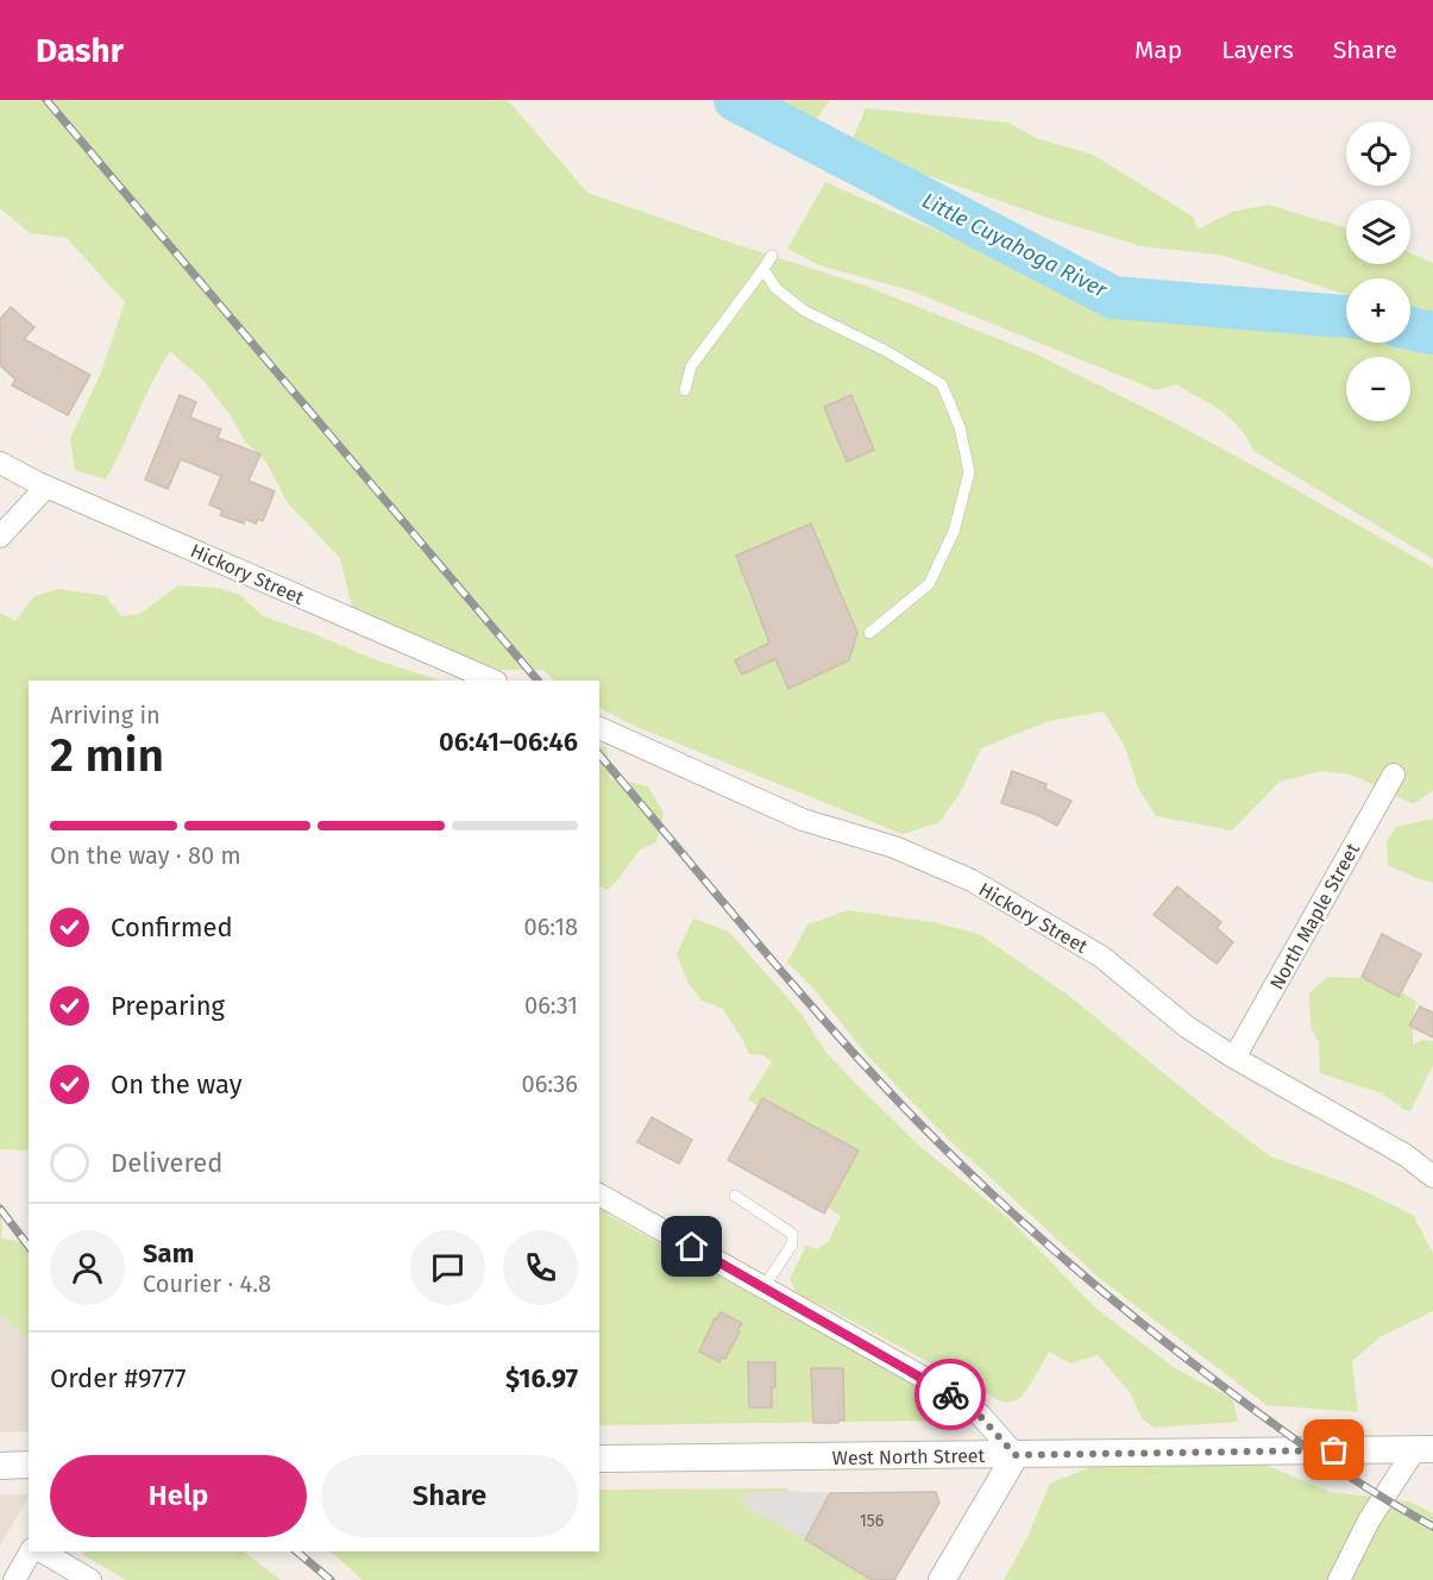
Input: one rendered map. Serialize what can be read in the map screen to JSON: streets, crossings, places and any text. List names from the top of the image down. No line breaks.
{"streets":{"street":["Hickory Street","North Maple Street","West North Street"]},"crossings":[["Hickory Street","North Maple Street"]],"water":["Little Cuyahoga River"],"house_numbers":["156"],"page":{"header":"Dashr","nav":["Map","Layers","Share"],"map_buttons":["+","−"],"heading":["2 min","Arriving in","06:41–06:46"],"panel":["Sam","Courier · 4.8","Order #9777","$16.97"],"bar":"On the way · 80 m","list":[["Confirmed","06:18"],["Preparing","06:31"],["On the way","06:36"],"Delivered"],"buttons":["Help","Share"]}}
